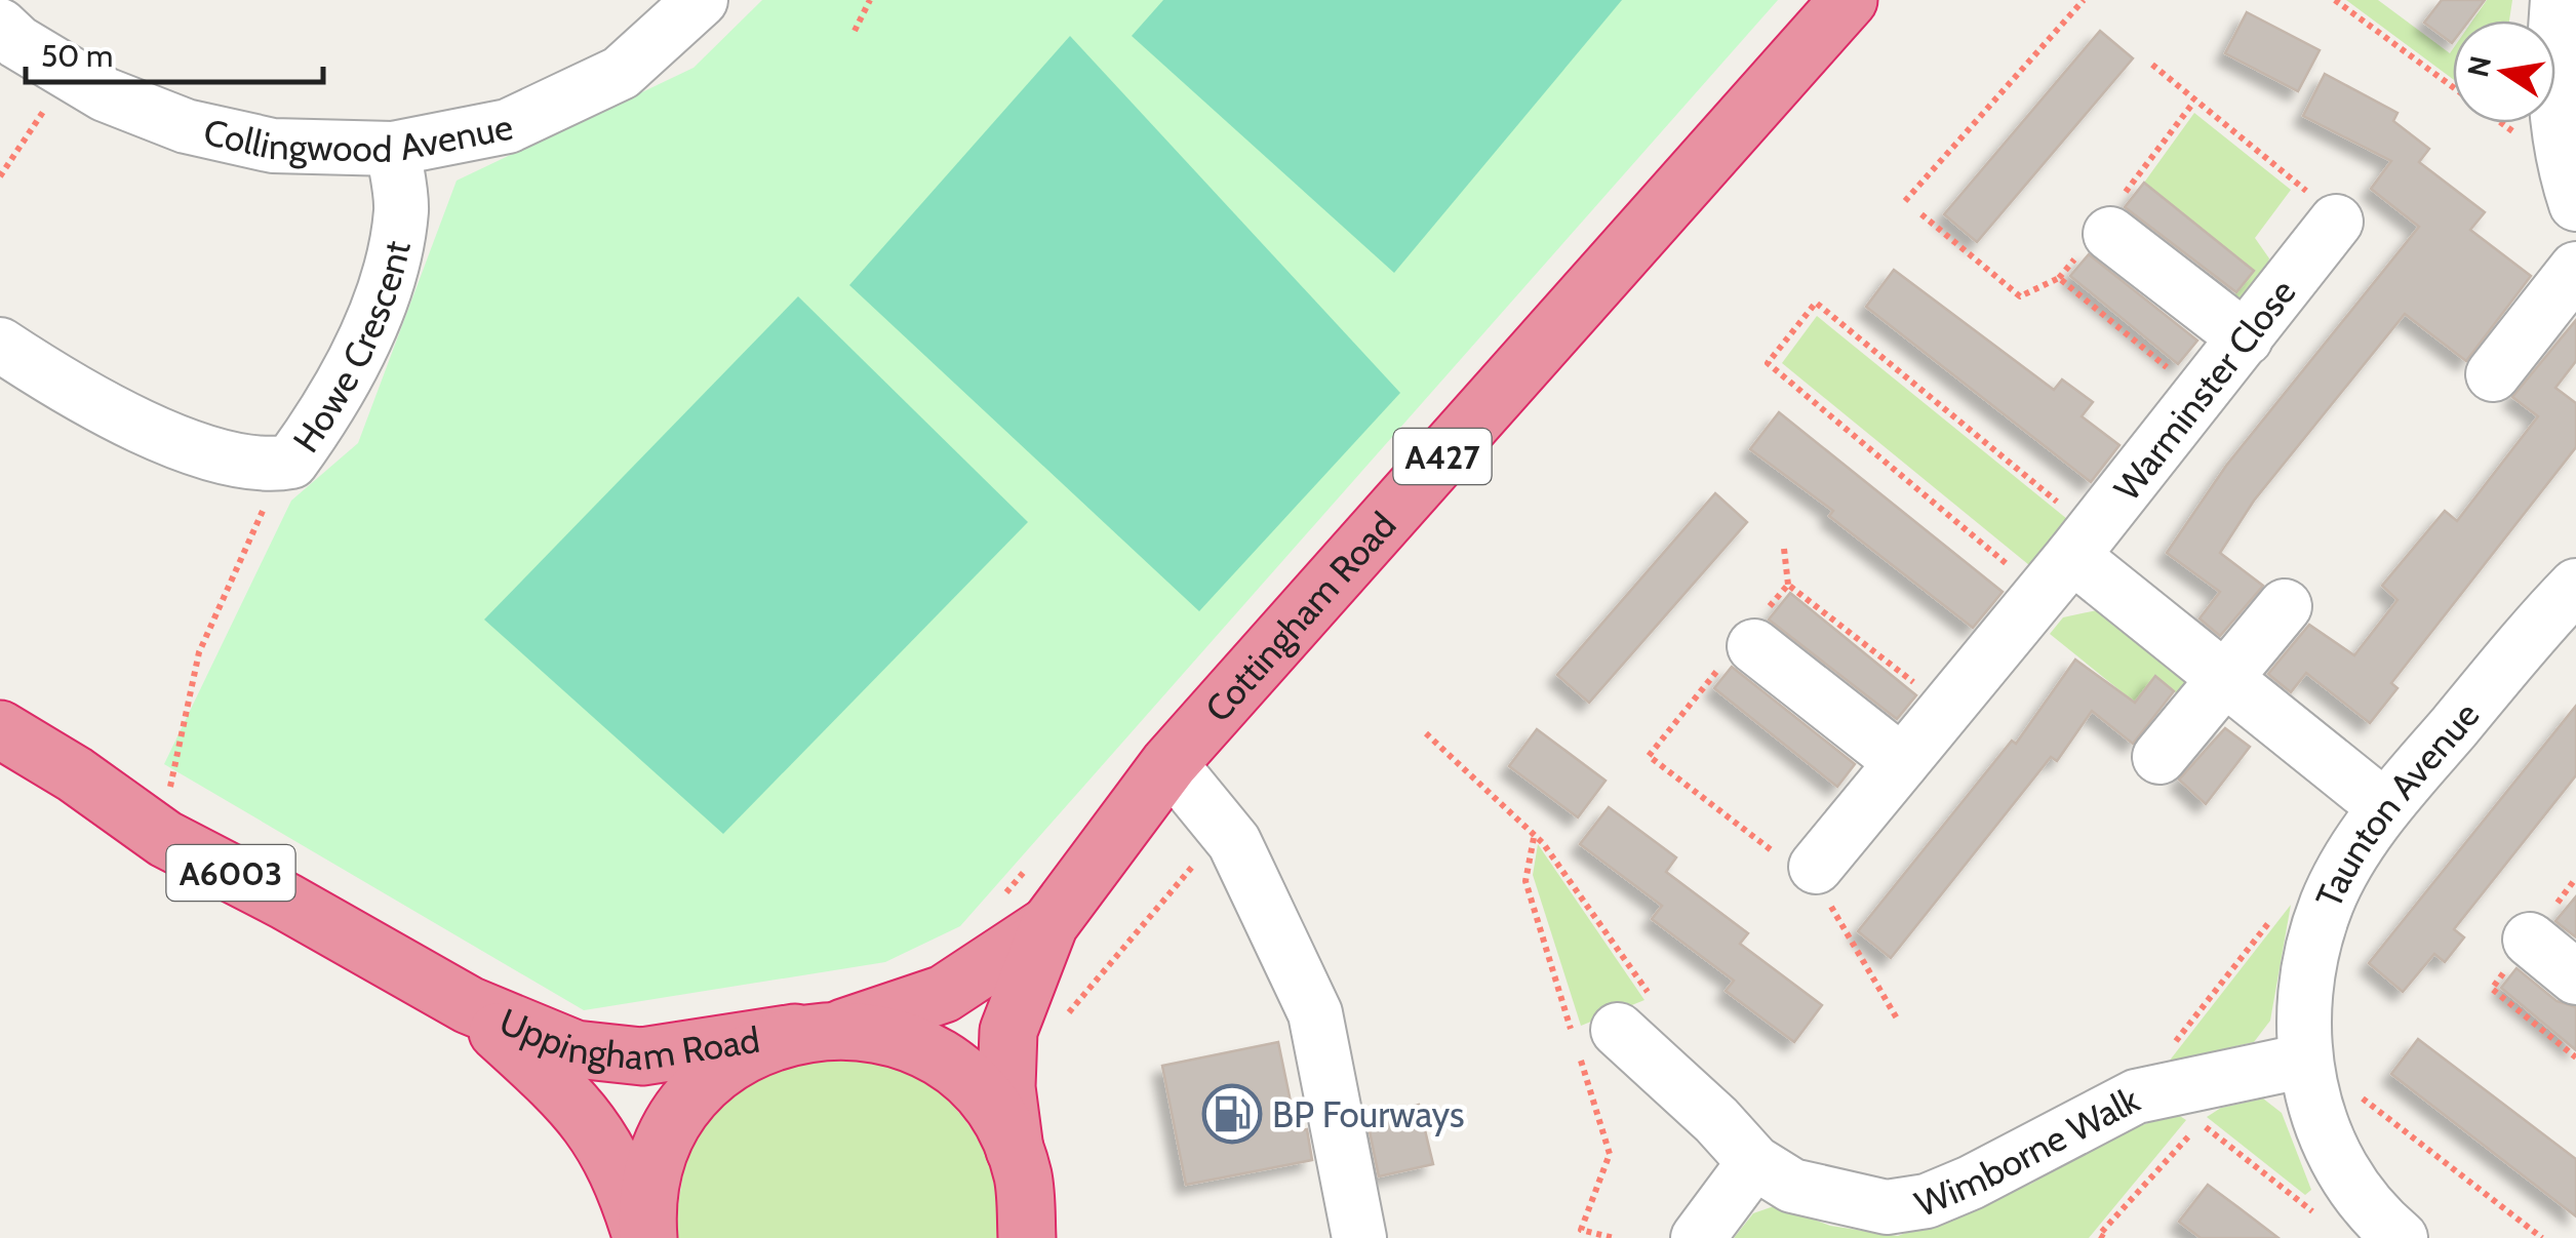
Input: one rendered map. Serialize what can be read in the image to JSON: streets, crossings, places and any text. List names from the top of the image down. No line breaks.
{"streets":{"highway":["A427","Cottingham Road","A6003","Uppingham Road"],"street":["Collingwood Avenue","Howe Crescent","Warminster Close","Taunton Avenue","Wimborne Walk"]},"crossings":[["Collingwood Avenue","Howe Crescent"],["Cottingham Road","Uppingham Road"],["Taunton Avenue","Wimborne Walk"]],"places":{"fuel station":["BP Fourways"]},"scale_bar":"50 m","north":"left"}
